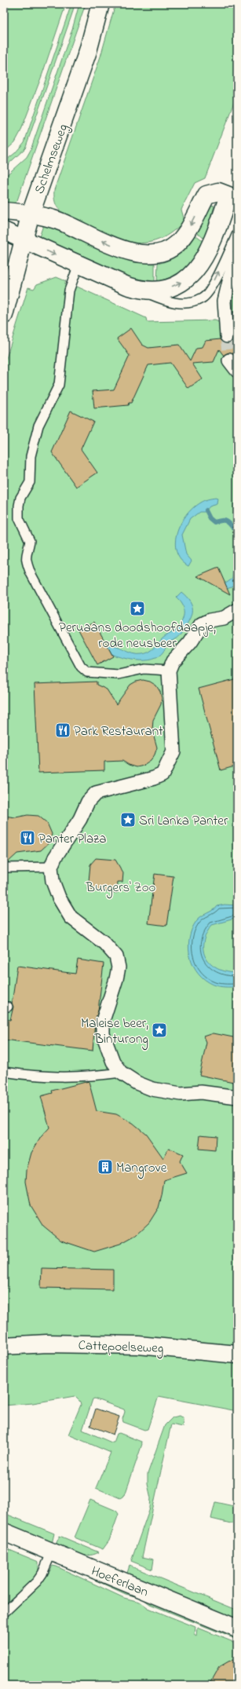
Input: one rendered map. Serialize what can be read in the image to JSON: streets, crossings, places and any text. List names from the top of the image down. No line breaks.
{"streets":{"street":["Schelmseweg","Cattepoelseweg","Hoeferlaan"]},"parks":["Burgers' Zoo"],"places":{"place":["Peruaans doodshoofdaapje, rode neusbeer","Sri Lanka Panter","Maleise beer, Binturong"],"restaurant":["Park Restaurant","Panter Plaza"],"building":["Mangrove"]}}
